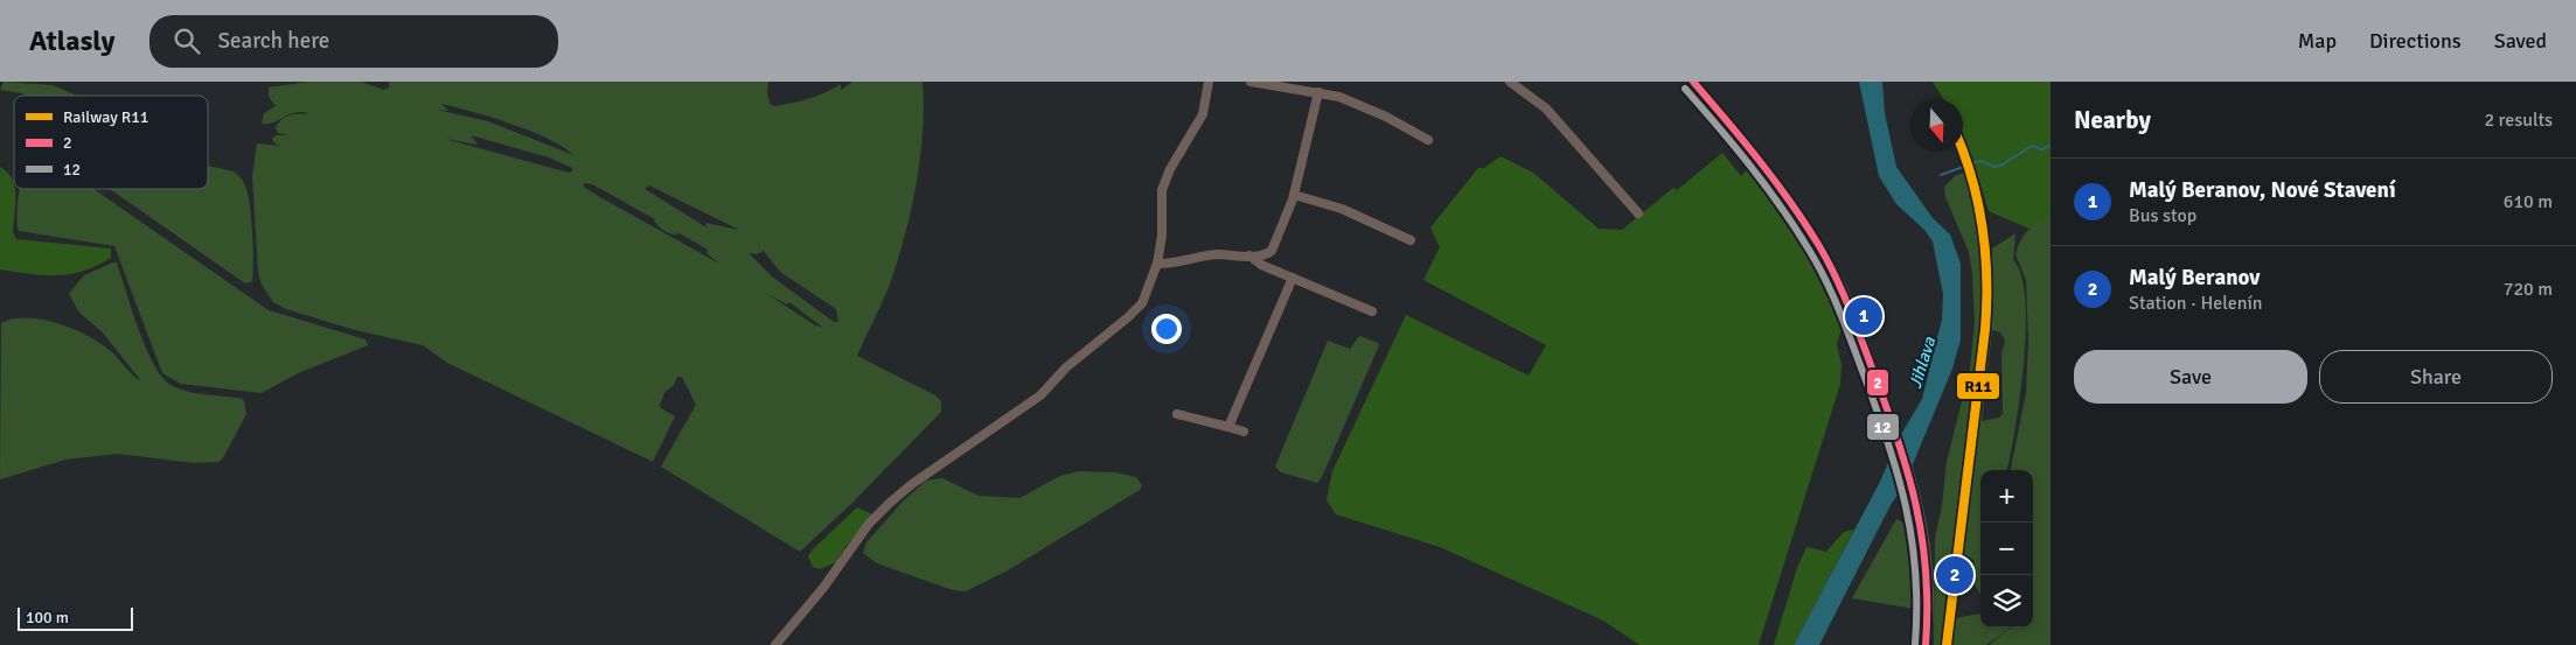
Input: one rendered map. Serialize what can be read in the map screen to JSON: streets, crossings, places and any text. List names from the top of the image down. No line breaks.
{"water":["Jihlava"],"lines":["transit line 2","transit line 12","rail line R11"],"legend":["Railway R11","2","12"],"scale_bar":"100 m","north":"bottom","page":{"header":"Atlasly","search":"Search here","nav":["Map","Directions","Saved"],"heading":["Nearby","2 results"],"list":[{"mark":"1","name":"Malý Beranov, Nové Stavení","note":"Bus stop","value":"610 m"},{"mark":"2","name":"Malý Beranov","note":"Station · Helenín","value":"720 m"}],"pins":["1","2"],"buttons":["Save","Share"],"map_buttons":["+","−"],"scale":"100 m"}}
